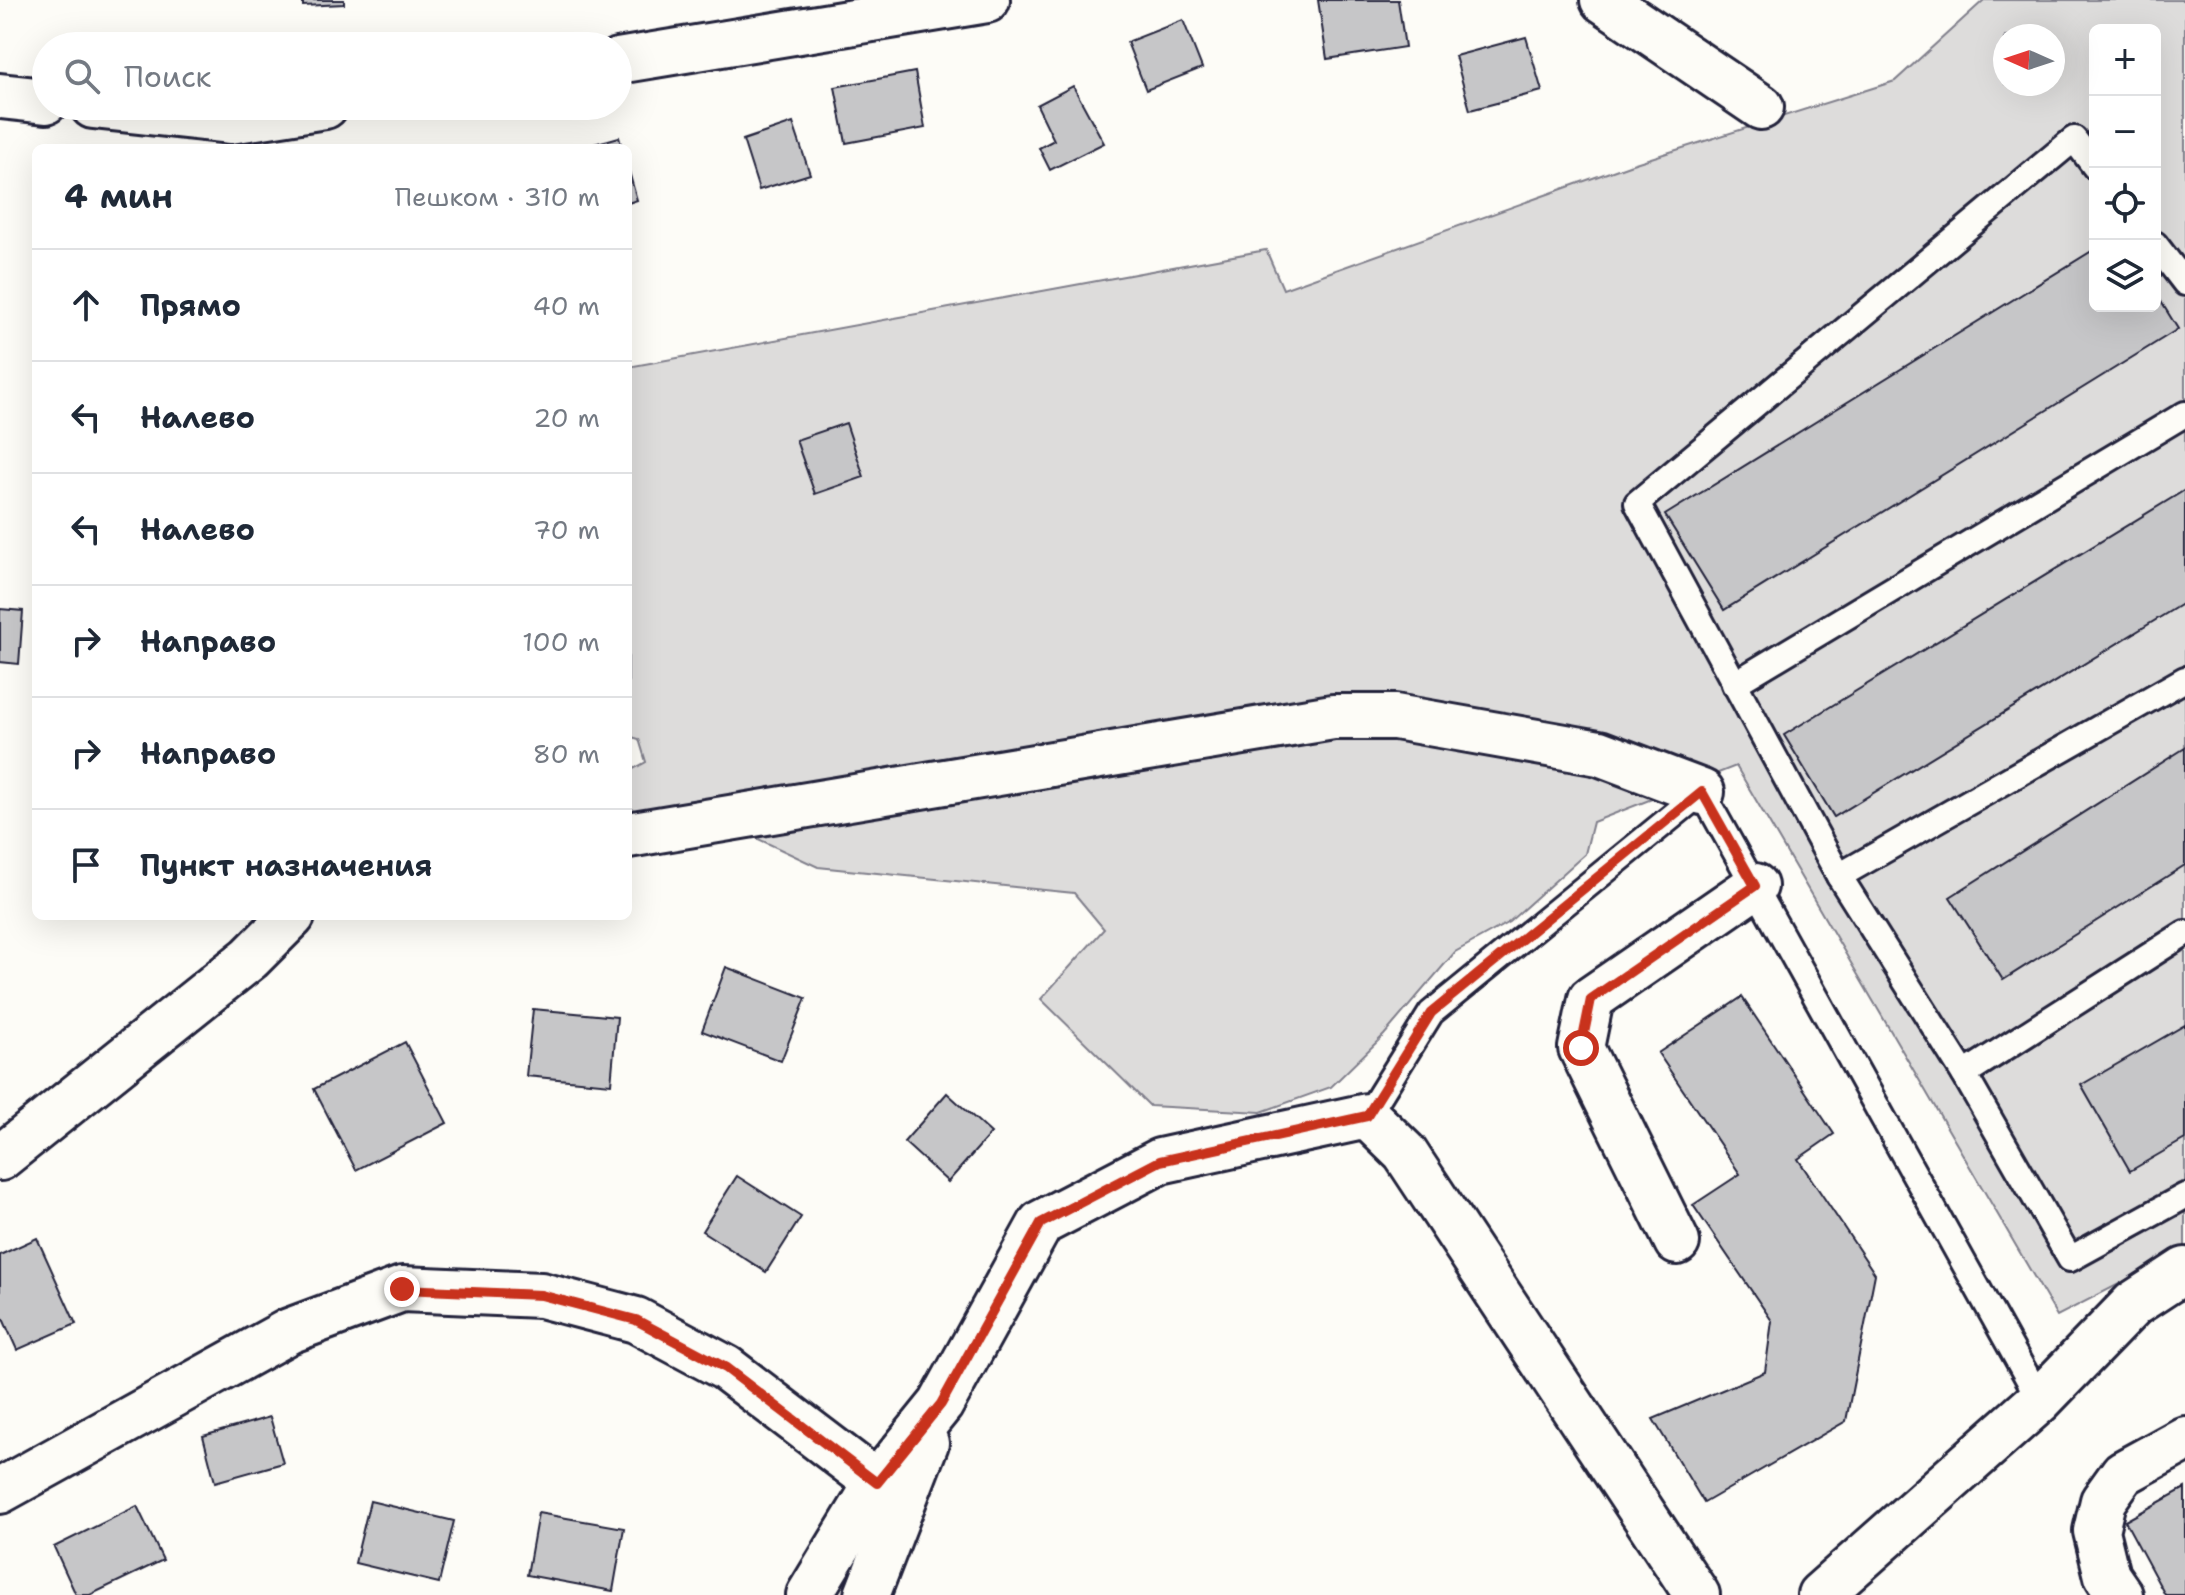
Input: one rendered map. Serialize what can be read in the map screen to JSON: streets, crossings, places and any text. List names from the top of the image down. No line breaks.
{"north":"left","page":{"map_buttons":["+","−"],"search":"Поиск","heading":["4 мин","Пешком · 310 m"],"list":[["Прямо","40 m"],["Налево","20 m"],["Налево","70 m"],["Направо","100 m"],["Направо","80 m"],"Пункт назначения"]}}
